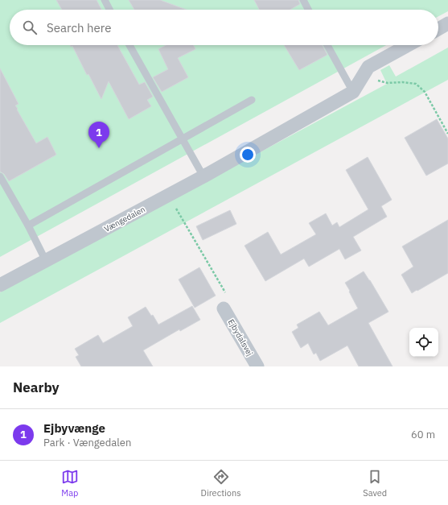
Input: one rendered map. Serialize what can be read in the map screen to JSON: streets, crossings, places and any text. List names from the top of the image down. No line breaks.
{"streets":{"street":["Vængedalen","Ejbydalsvej"]},"page":{"search":"Search here","pins":"1","heading":"Nearby","list":[{"mark":"1","name":"Ejbyvænge","note":"Park · Vængedalen","value":"60 m"}],"nav":["Map","Directions","Saved"]}}
